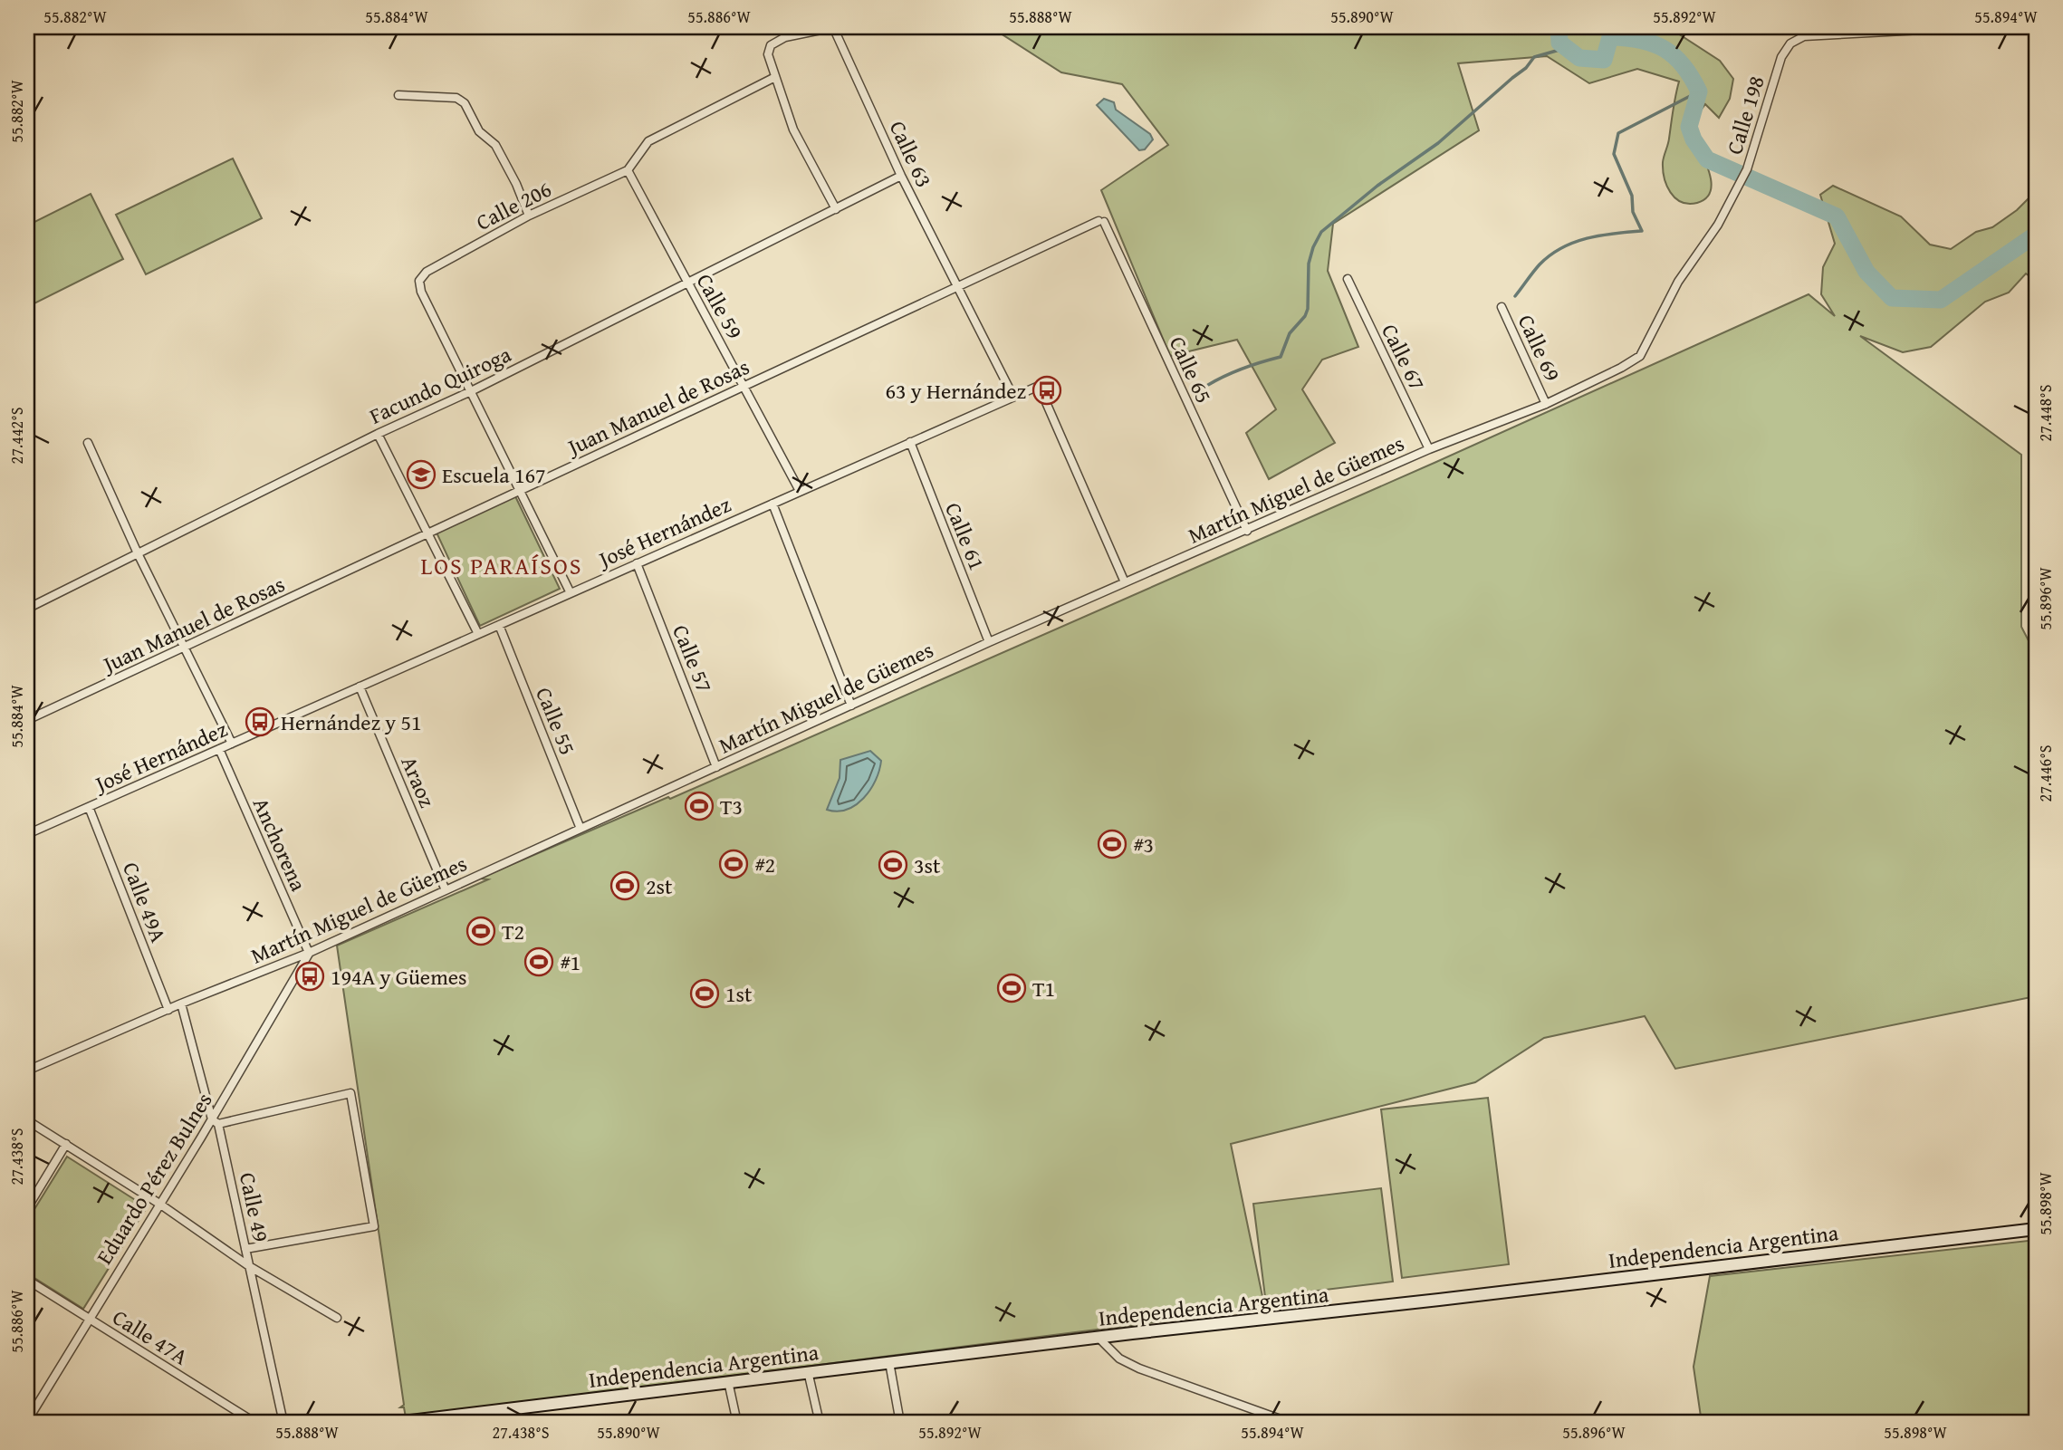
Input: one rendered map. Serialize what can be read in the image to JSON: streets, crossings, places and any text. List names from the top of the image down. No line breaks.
{"streets":{"street":["Calle 198","Calle 63","Calle 206","Calle 59","Calle 69","Calle 67","Calle 65","Facundo Quiroga","Juan Manuel de Rosas","Martín Miguel de Güemes","José Hernández","Calle 61","Calle 57","Calle 55","Araoz","Anchorena","Calle 49A","Eduardo Pérez Bulnes","Calle 49","Independencia Argentina","Calle 47A"]},"crossings":[["Calle 198","Martín Miguel de Güemes"],["Calle 63","Facundo Quiroga"],["Calle 63","Juan Manuel de Rosas"],["Calle 63","José Hernández"],["Calle 206","Calle 59"],["Calle 206","Facundo Quiroga"],["Calle 59","Facundo Quiroga"],["Calle 59","Juan Manuel de Rosas"],["Calle 59","José Hernández"],["Calle 69","Martín Miguel de Güemes"],["Calle 67","Martín Miguel de Güemes"],["Calle 65","Juan Manuel de Rosas"],["Calle 65","Martín Miguel de Güemes"],["Martín Miguel de Güemes","José Hernández"],["Martín Miguel de Güemes","Calle 61"],["Martín Miguel de Güemes","Calle 57"],["Martín Miguel de Güemes","Calle 55"],["Martín Miguel de Güemes","Araoz"],["Martín Miguel de Güemes","Anchorena"],["Martín Miguel de Güemes","Calle 49A"],["Martín Miguel de Güemes","Eduardo Pérez Bulnes"],["Martín Miguel de Güemes","Calle 49"],["José Hernández","Calle 61"],["José Hernández","Calle 57"],["José Hernández","Calle 55"],["José Hernández","Araoz"],["José Hernández","Anchorena"],["José Hernández","Calle 49A"],["Anchorena","Eduardo Pérez Bulnes"],["Eduardo Pérez Bulnes","Calle 49"],["Eduardo Pérez Bulnes","Calle 47A"]],"districts":["LOS PARAÍSOS"],"places":{"bus stop":["63 y Hernández","Hernández y 51","194A y Güemes"],"school or university":["Escuela 167"],"sports":["T3","#3","#2","3st","2st","T2","#1","T1","1st"]},"coordinates":["55.882°W","55.884°W","55.886°W","55.888°W","55.890°W","55.892°W","55.894°W","27.448°S","27.442°S","55.896°W","27.446°S","27.438°S","55.898°W"]}
